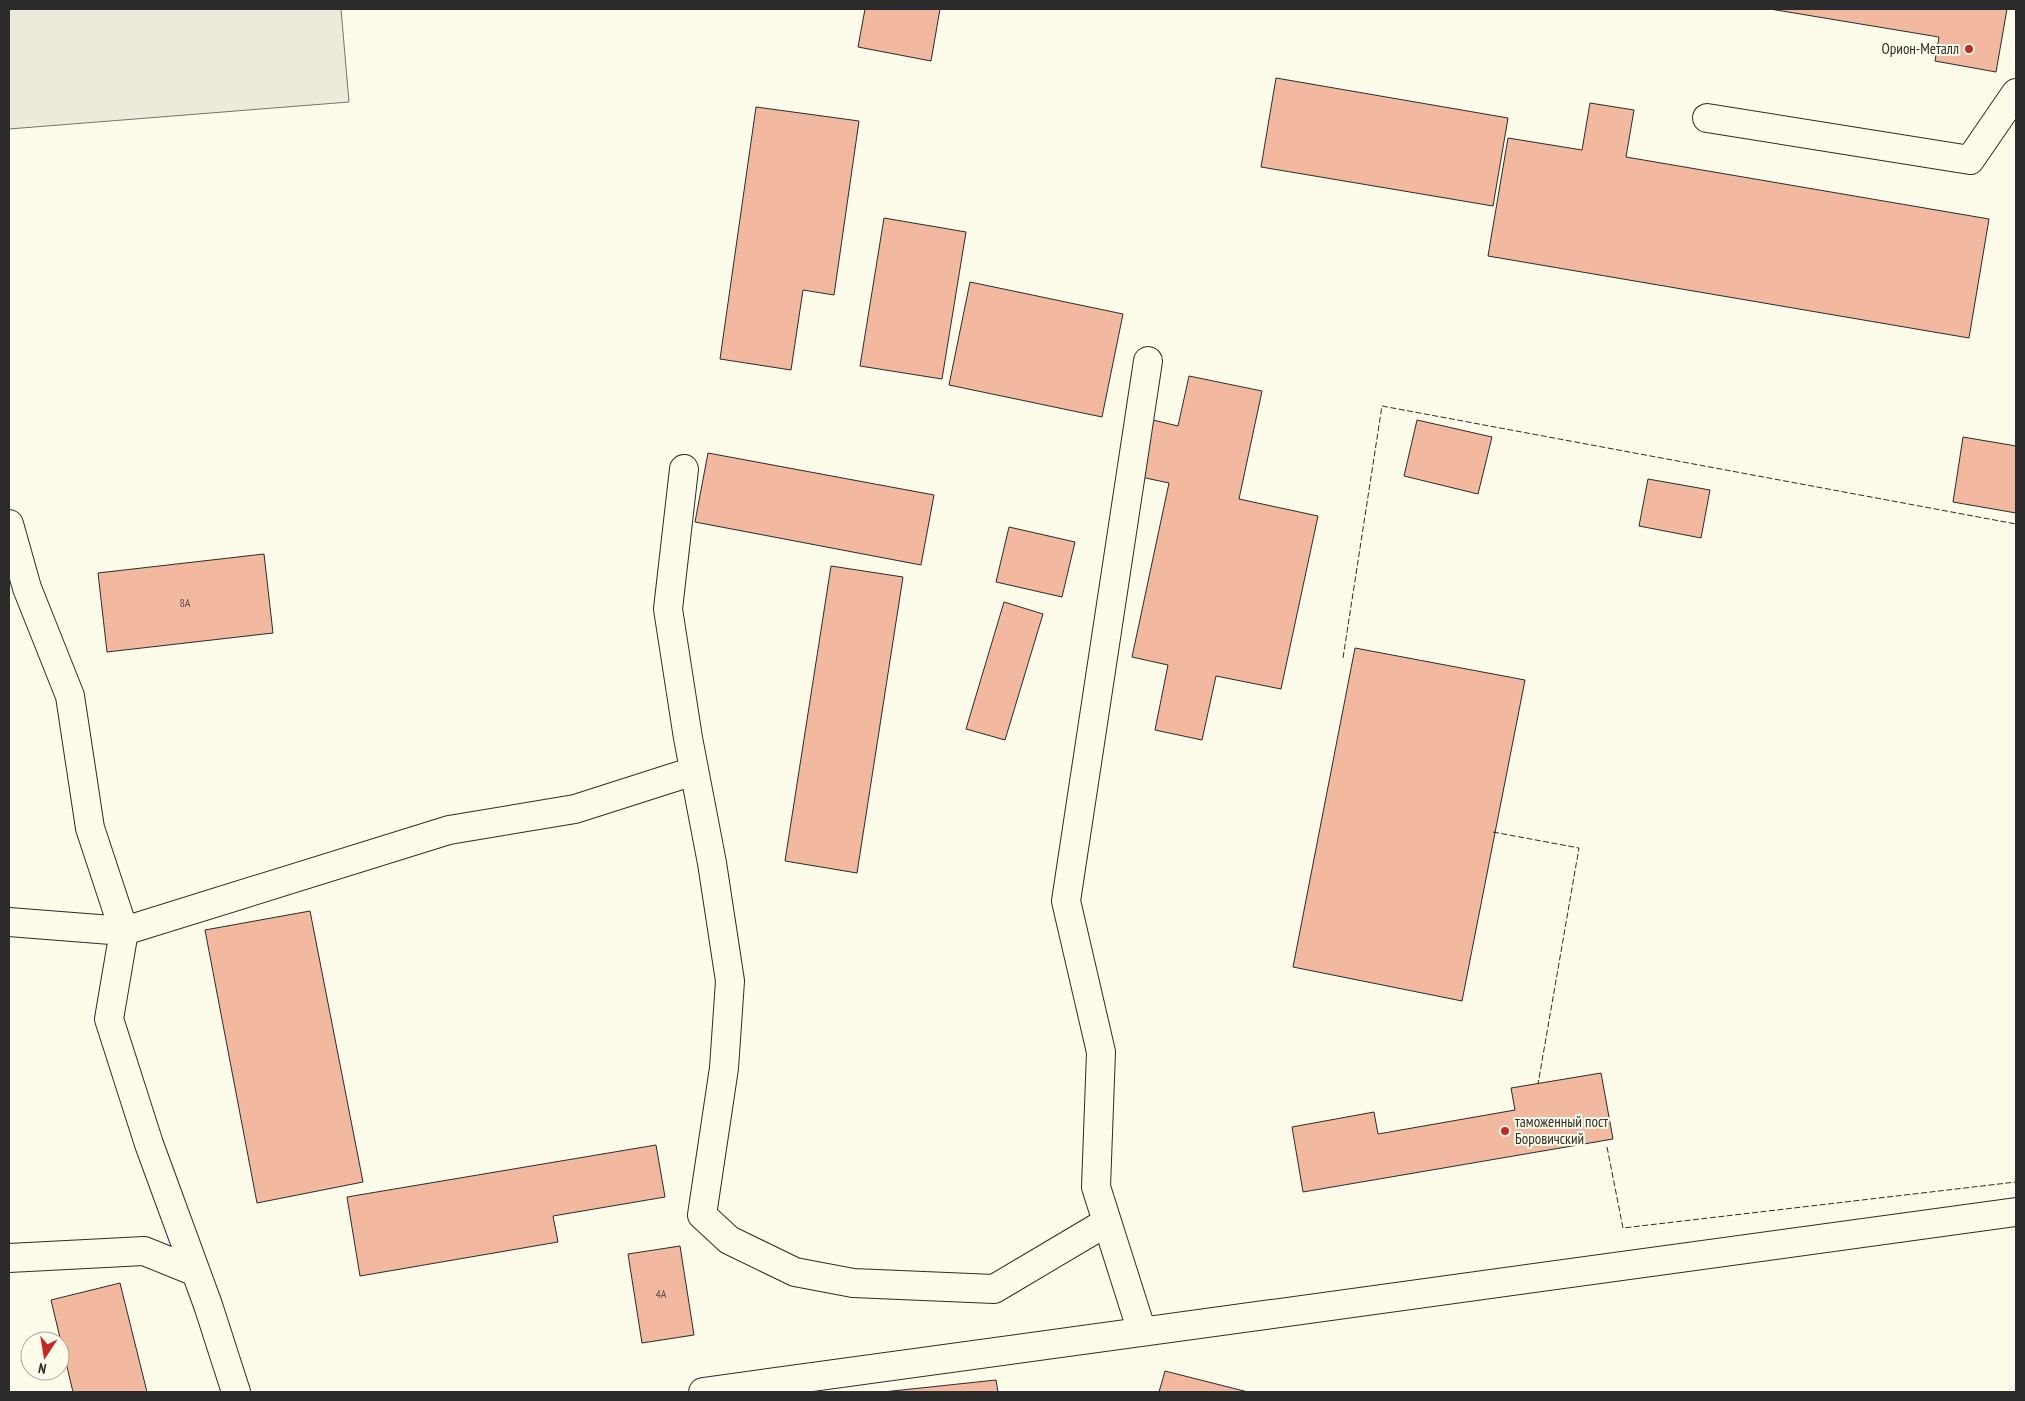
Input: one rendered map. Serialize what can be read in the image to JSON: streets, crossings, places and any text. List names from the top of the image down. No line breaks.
{"places":["Орион-Металл","таможенный пост Боровичский"],"house_numbers":["8А","4А"],"north":"bottom"}
